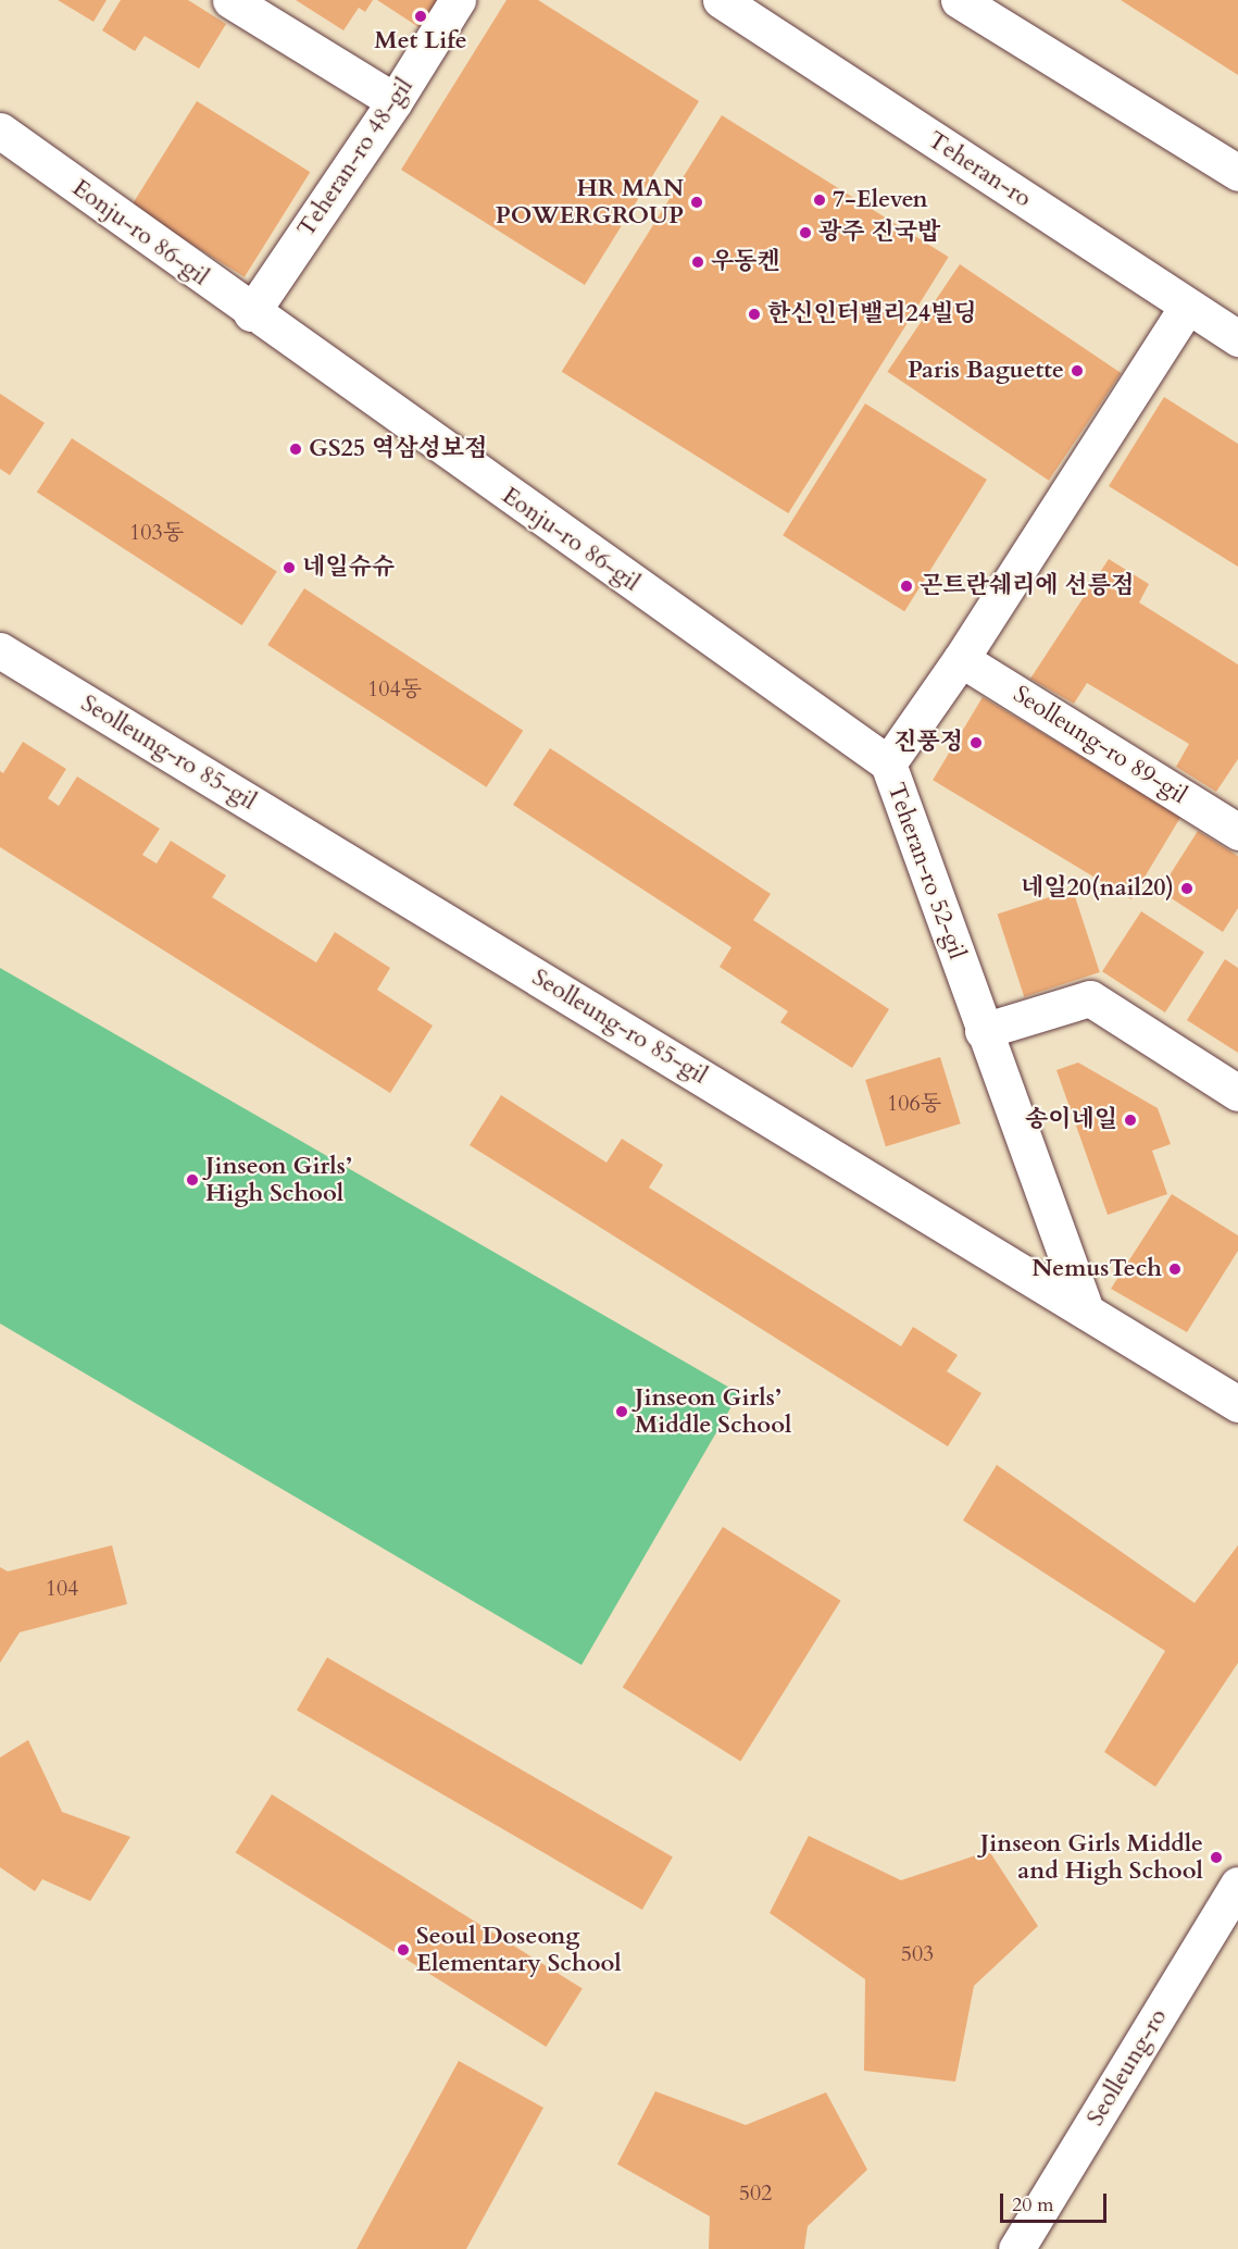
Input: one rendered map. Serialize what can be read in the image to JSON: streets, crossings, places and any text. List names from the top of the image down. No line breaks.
{"streets":{"street":["Teheran-ro 48-gil","Teheran-ro","Eonju-ro 86-gil","Seolleung-ro 89-gil","Seolleung-ro 85-gil","Teheran-ro 52-gil","Seolleung-ro"]},"crossings":[["Teheran-ro 48-gil","Eonju-ro 86-gil"],["Teheran-ro","Teheran-ro 52-gil"],["Eonju-ro 86-gil","Teheran-ro 52-gil"],["Seolleung-ro 89-gil","Teheran-ro 52-gil"],["Seolleung-ro 85-gil","Teheran-ro 52-gil"]],"places":["Met Life","7-Eleven","HR MAN POWERGROUP","광주 진국밥","우동켄","한신인터밸리24빌딩","Paris Baguette","GS25 역삼성보점","네일슈슈","곤트란쉐리에 선릉점","진풍정","네일20(nail20)","송이네일","Jinseon Girls’ High School","NemusTech","Jinseon Girls’ Middle School","Jinseon Girls Middle and High School","Seoul Doseong Elementary School"],"house_numbers":["103동","104동","106동","104","503","502"],"scale_bar":"20 m"}
